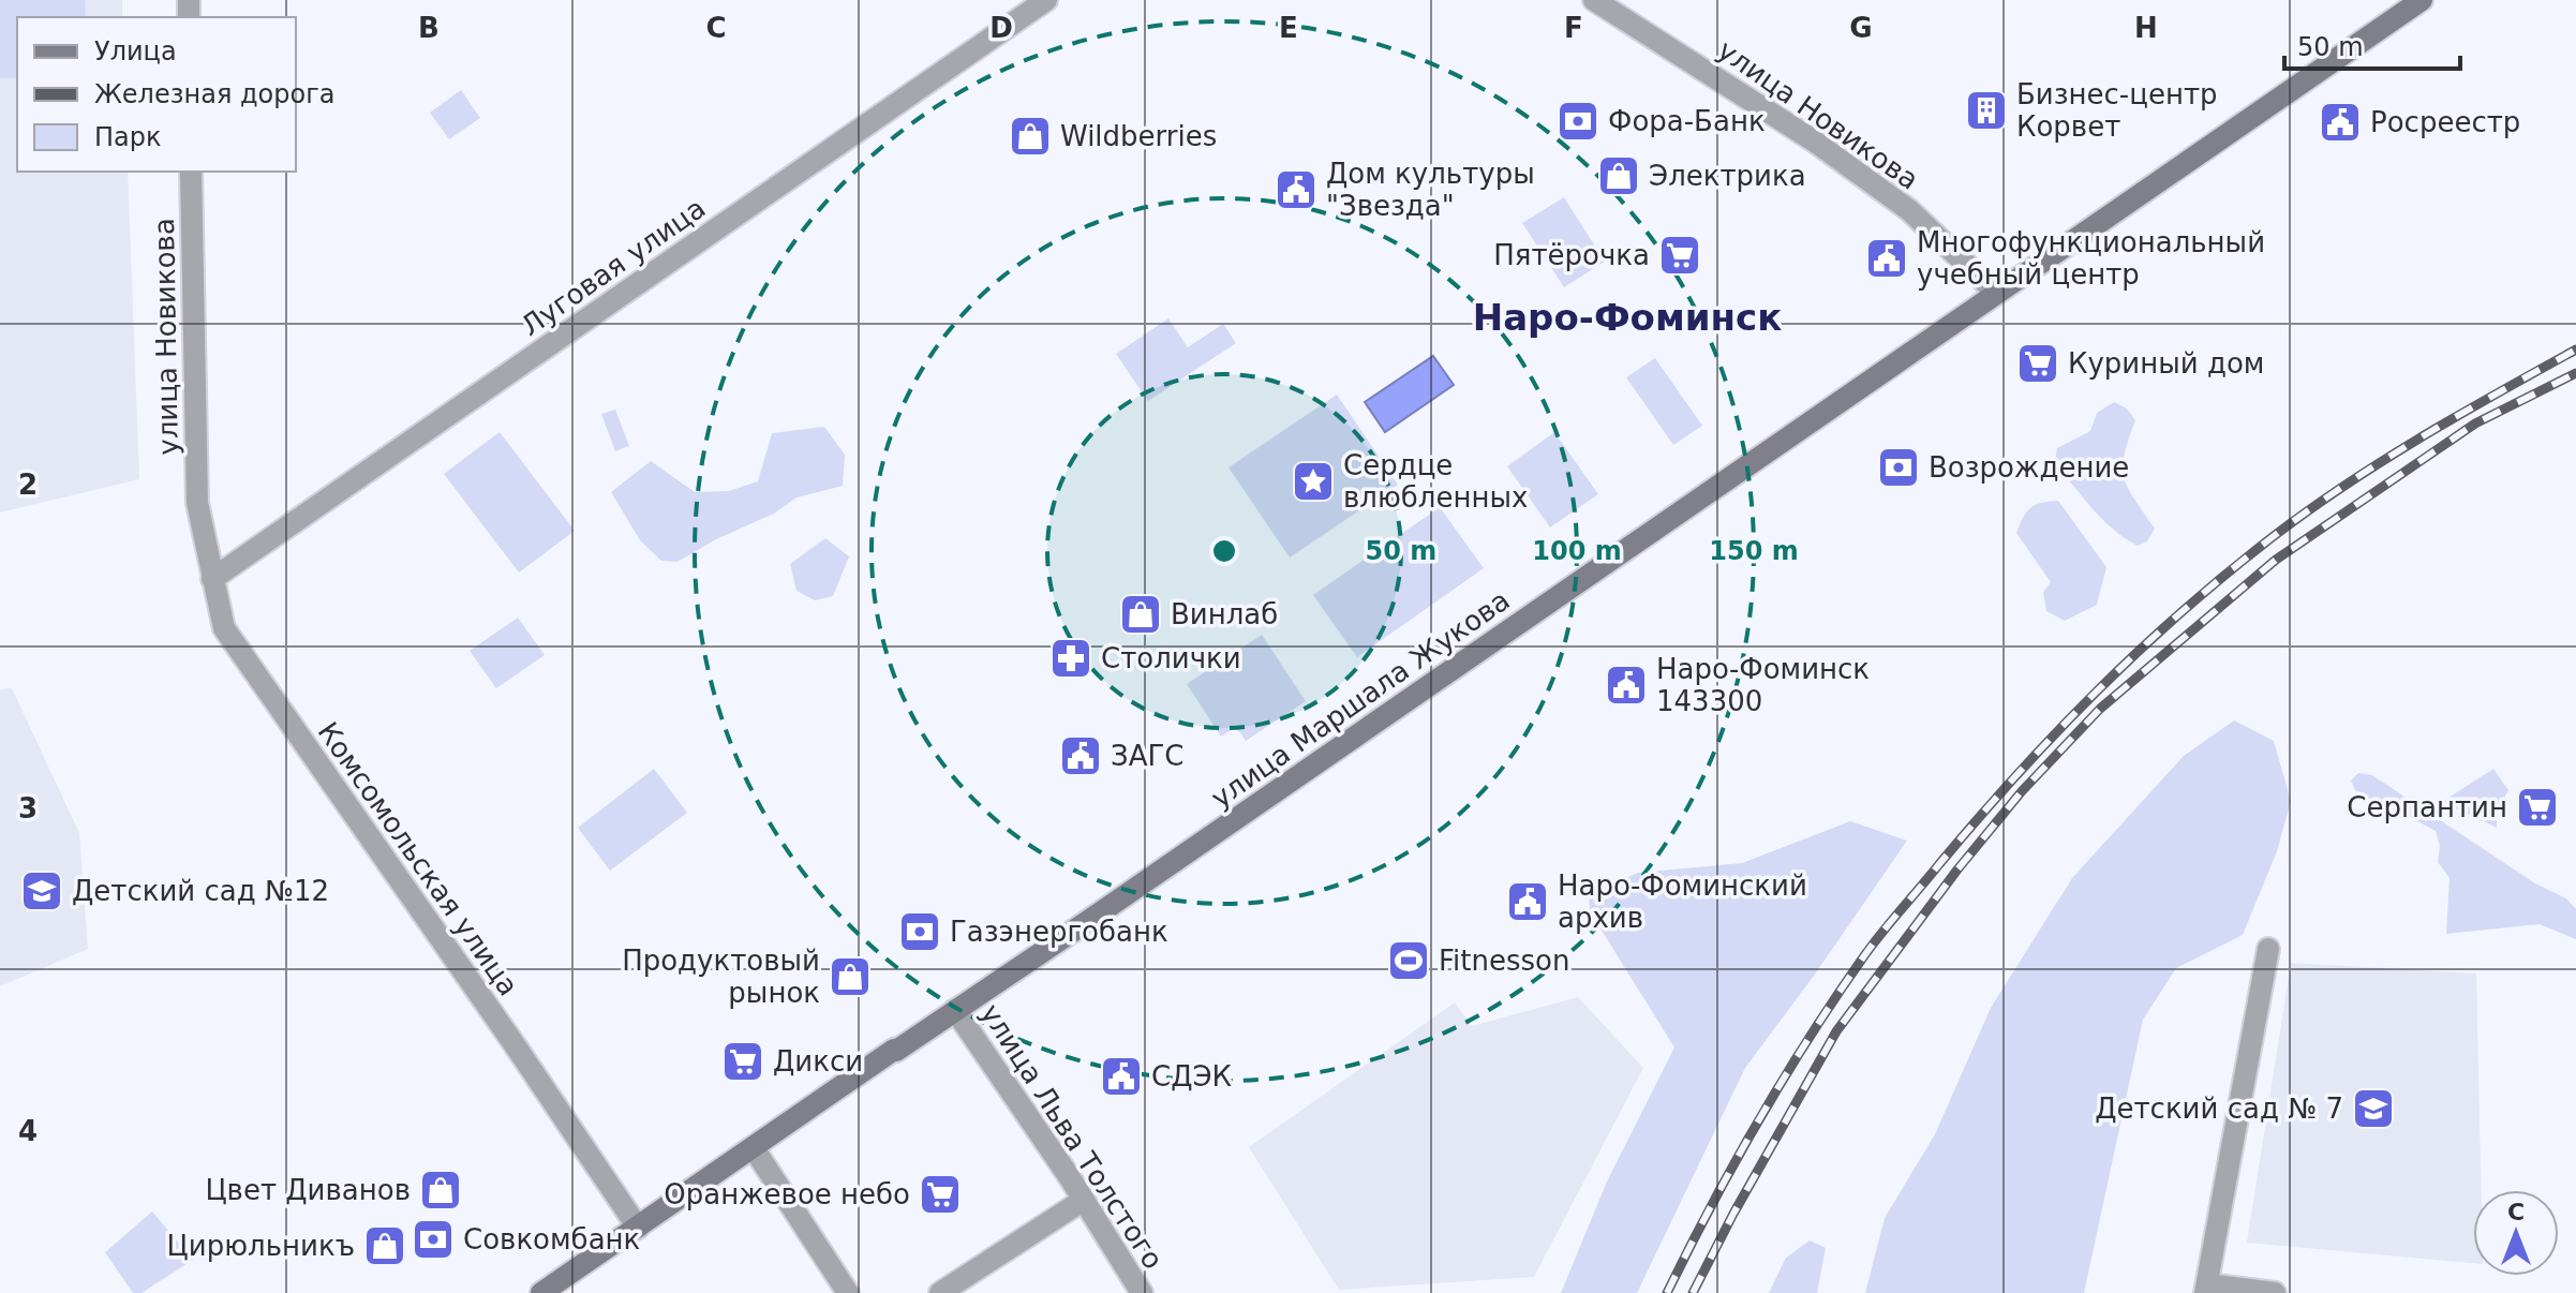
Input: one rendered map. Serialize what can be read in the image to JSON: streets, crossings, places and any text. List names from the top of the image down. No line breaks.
{"streets":{"main road":["улица Маршала Жукова"],"street":["улица Новикова","Луговая улица","Комсомольская улица","улица Льва Толстого"]},"crossings":[["улица Новикова","улица Маршала Жукова"],["улица Новикова","Комсомольская улица"],["Луговая улица","Комсомольская улица"],["улица Маршала Жукова","Комсомольская улица"],["улица Маршала Жукова","улица Льва Толстого"]],"districts":["Наро-Фоминск"],"places":{"building":["Бизнес-центр Корвет"],"bank":["Фора-Банк","Возрождение","Газэнергобанк","Совкомбанк"],"public building":["Росреестр","Дом культуры \"Звезда\"","Многофункциональный учебный центр","Наро-Фоминск 143300","ЗАГС","Наро-Фоминский архив","СДЭК"],"shop":["Wildberries","Электрика","Винлаб","Продуктовый рынок","Цвет Диванов","Цирюльникъ"],"supermarket":["Пятёрочка","Куриный дом","Серпантин","Дикси","Оранжевое небо"],"place":["Сердце влюбленных"],"pharmacy":["Столички"],"school or university":["Детский сад №12","Детский сад № 7"],"sports":["Fitnesson"]},"legend":["Улица","Железная дорога","Парк"],"scale_bar":"50 m","north":"top","grid":{"columns":["B","C","D","E","F","G","H"],"rows":["2","3","4"]},"rings":["50 m","100 m","150 m"]}
